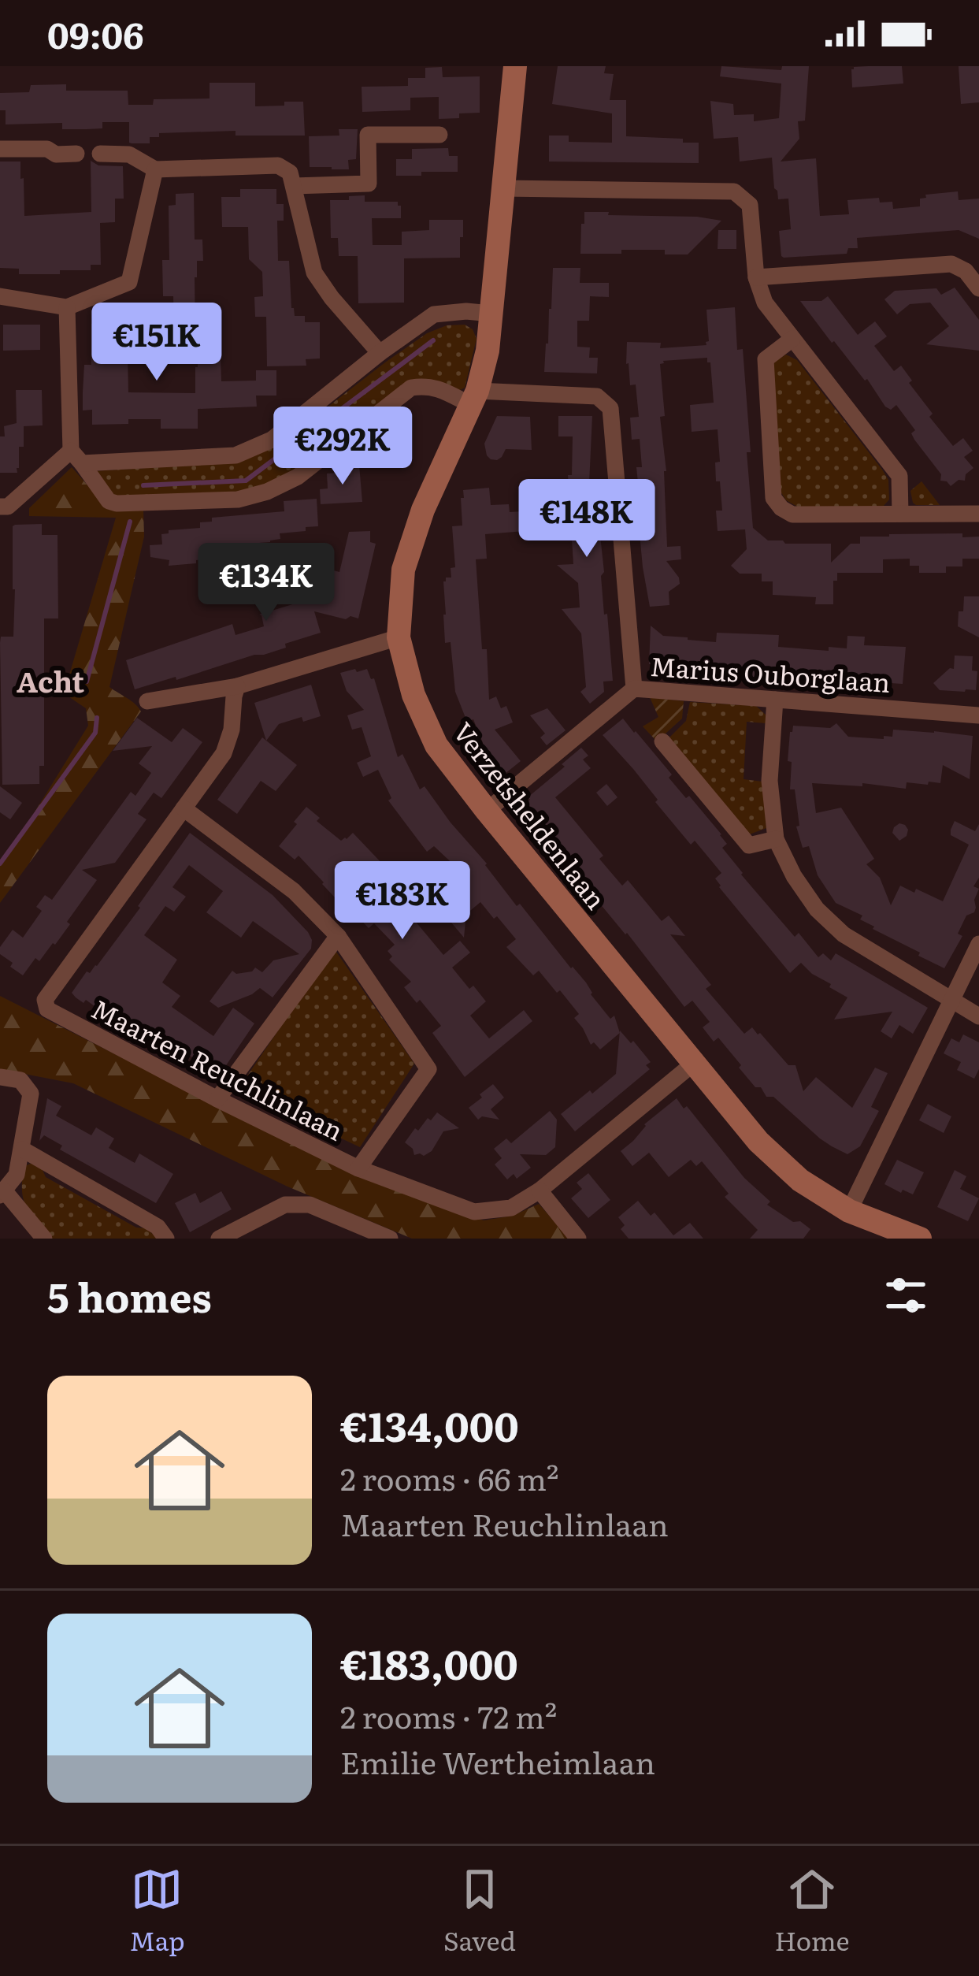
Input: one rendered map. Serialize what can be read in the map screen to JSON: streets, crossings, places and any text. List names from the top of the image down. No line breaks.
{"streets":{"street":["Marius Ouborglaan","Verzetsheldenlaan","Maarten Reuchlinlaan"]},"crossings":[["Marius Ouborglaan","Verzetsheldenlaan"],["Verzetsheldenlaan","Maarten Reuchlinlaan"]],"districts":["Acht"],"page":{"status":"09:06","price":["€151K","€292K","€148K","€134K","€183K"],"heading":"5 homes","list":[{"name":"€134,000","note":"2 rooms · 66 m² · Maarten Reuchlinlaan"},{"name":"€183,000","note":"2 rooms · 72 m² · Emilie Wertheimlaan"}],"tabs":["Map","Saved","Home"]}}
